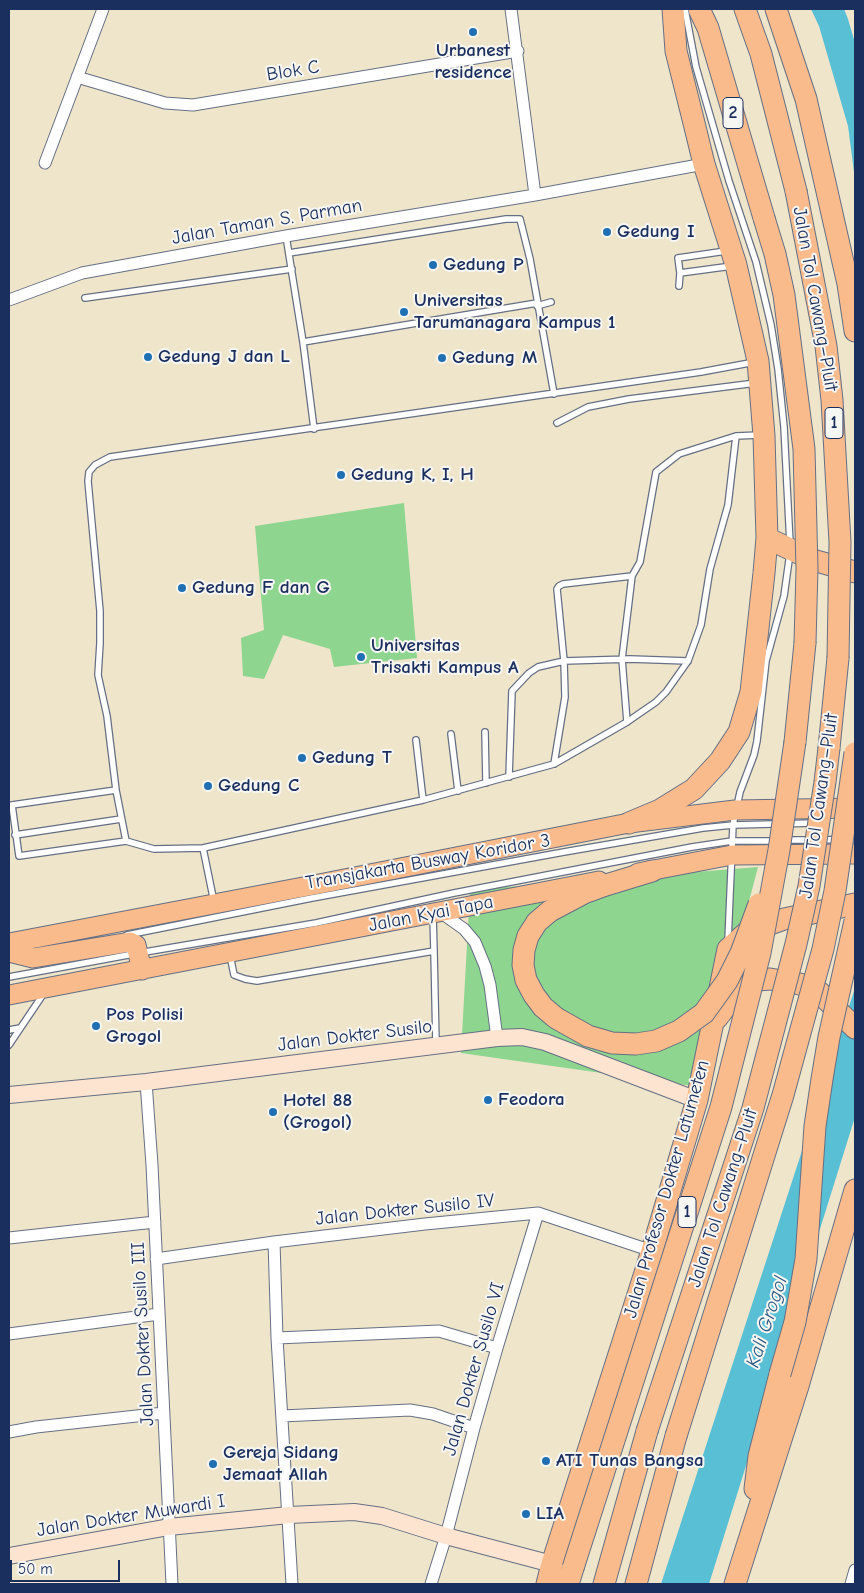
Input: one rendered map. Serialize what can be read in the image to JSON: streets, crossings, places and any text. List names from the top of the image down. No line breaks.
{"streets":{"highway":["2","Jalan Tol Cawang–Pluit","1","Jalan Profesor Dokter Latumeten"],"main road":["Jalan Kyai Tapa"],"street":["Blok C","Jalan Taman S. Parman","Jalan Dokter Susilo","Jalan Dokter Susilo IV","Jalan Dokter Susilo III","Jalan Dokter Susilo VI","Jalan Dokter Muwardi I"],"lane":["Transjakarta Busway Koridor 3"]},"crossings":[["2","Jalan Profesor Dokter Latumeten"],["Transjakarta Busway Koridor 3","Jalan Kyai Tapa"],["Jalan Dokter Susilo","Jalan Profesor Dokter Latumeten"],["Jalan Dokter Susilo","Jalan Dokter Susilo III"],["Jalan Profesor Dokter Latumeten","Jalan Dokter Susilo IV"],["Jalan Profesor Dokter Latumeten","Jalan Dokter Muwardi I"],["Jalan Dokter Susilo IV","Jalan Dokter Susilo III"],["Jalan Dokter Susilo IV","Jalan Dokter Susilo VI"],["Jalan Dokter Susilo III","Jalan Dokter Muwardi I"],["Jalan Dokter Susilo VI","Jalan Dokter Muwardi I"]],"water":["Kali Grogol"],"places":["Urbanest residence","Gedung I","Gedung P","Universitas Tarumanagara Kampus 1","Gedung J dan L","Gedung M","Gedung K, I, H","Gedung F dan G","Universitas Trisakti Kampus A","Gedung T","Gedung C","Pos Polisi Grogol","Feodora","Hotel 88 (Grogol)","ATI Tunas Bangsa","Gereja Sidang Jemaat Allah","LIA"],"scale_bar":"50 m"}
